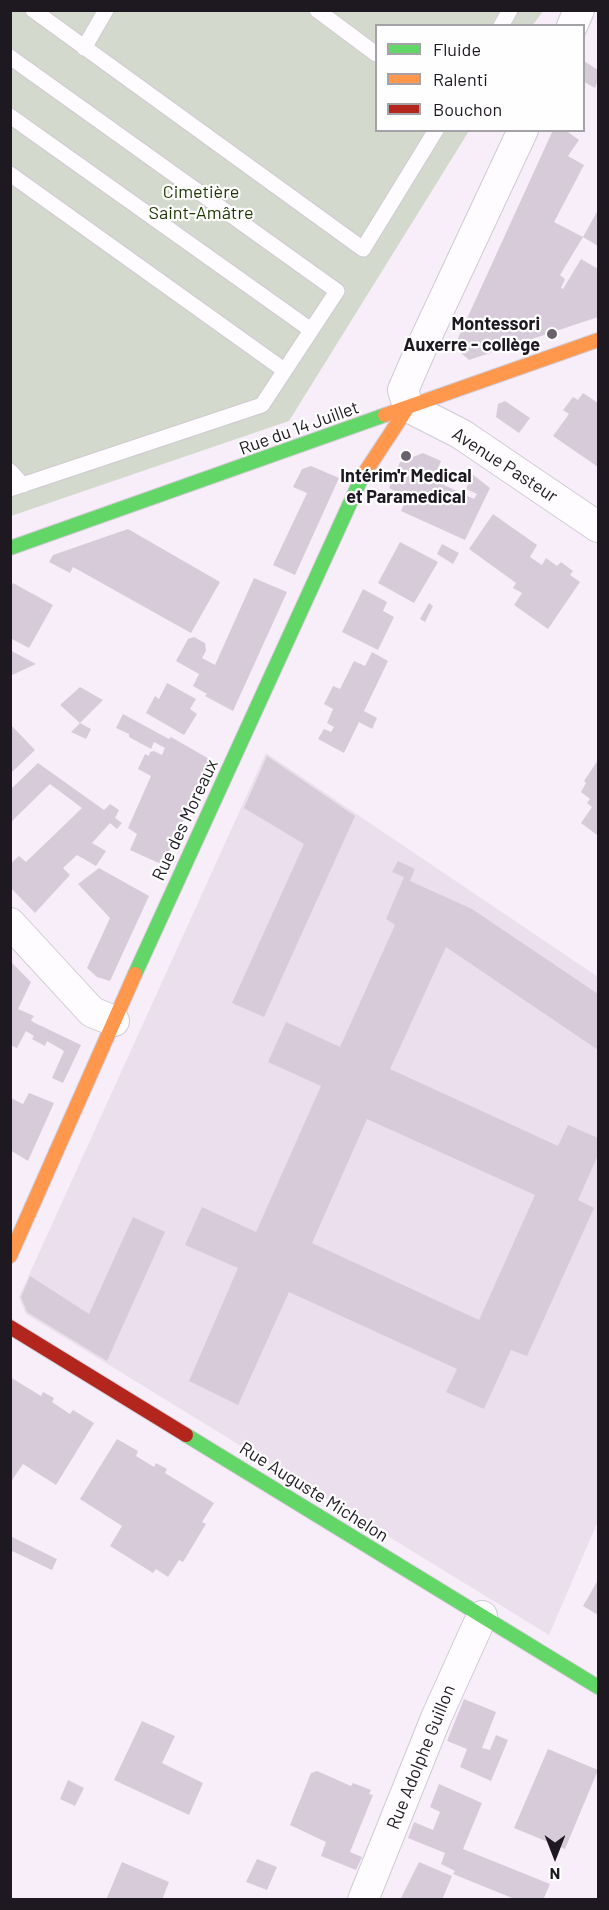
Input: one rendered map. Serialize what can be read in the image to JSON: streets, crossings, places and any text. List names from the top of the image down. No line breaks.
{"streets":{"street":["Rue du 14 Juillet","Avenue Pasteur","Rue des Moreaux","Rue Auguste Michelon","Rue Adolphe Guillon"]},"crossings":[["Rue du 14 Juillet","Avenue Pasteur"],["Rue du 14 Juillet","Rue des Moreaux"],["Avenue Pasteur","Rue des Moreaux"],["Rue Auguste Michelon","Rue Adolphe Guillon"]],"parks":["Cimetière Saint-Amâtre"],"places":["Montessori Auxerre - collège","Intérim'r Medical et Paramedical"],"legend":["Fluide","Ralenti","Bouchon"],"north":"bottom"}
